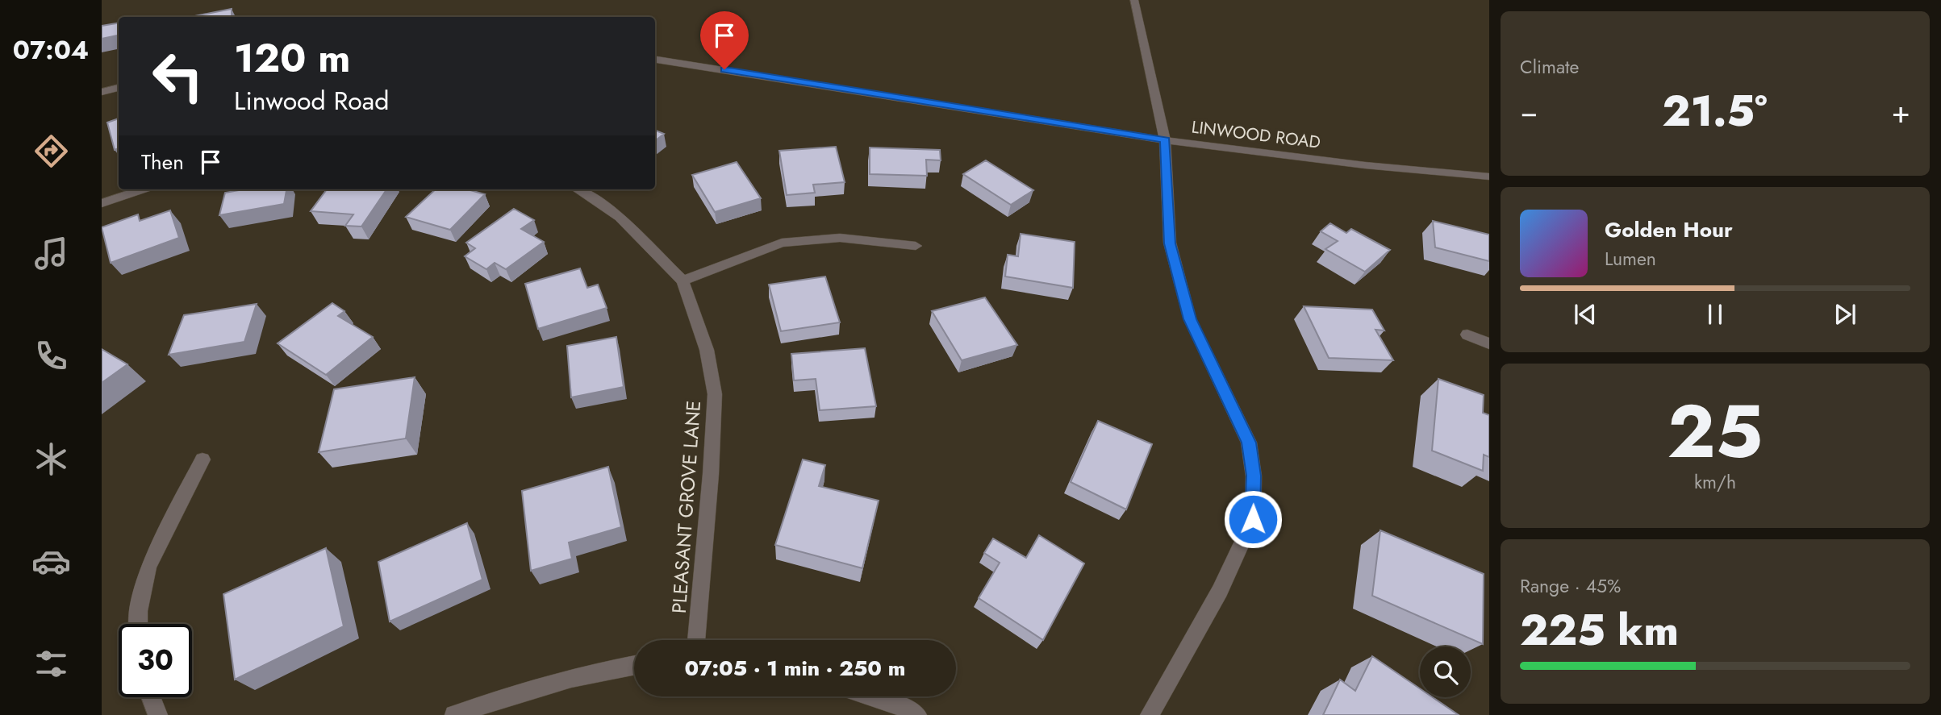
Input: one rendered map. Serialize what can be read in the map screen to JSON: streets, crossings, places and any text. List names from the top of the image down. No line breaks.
{"streets":{"street":["LINWOOD ROAD","PLEASANT GROVE LANE"]},"page":{"tabs":"07:04","tile":["Climate",["25","km/h"],["Range · 45%","225 km"]],"turn":["120 m","Linwood Road"],"heat":["−","21.5°","+"],"then":"Then","song":["Golden Hour","Lumen"],"limit":"30","trip":"07:05 · 1 min · 250 m"}}
